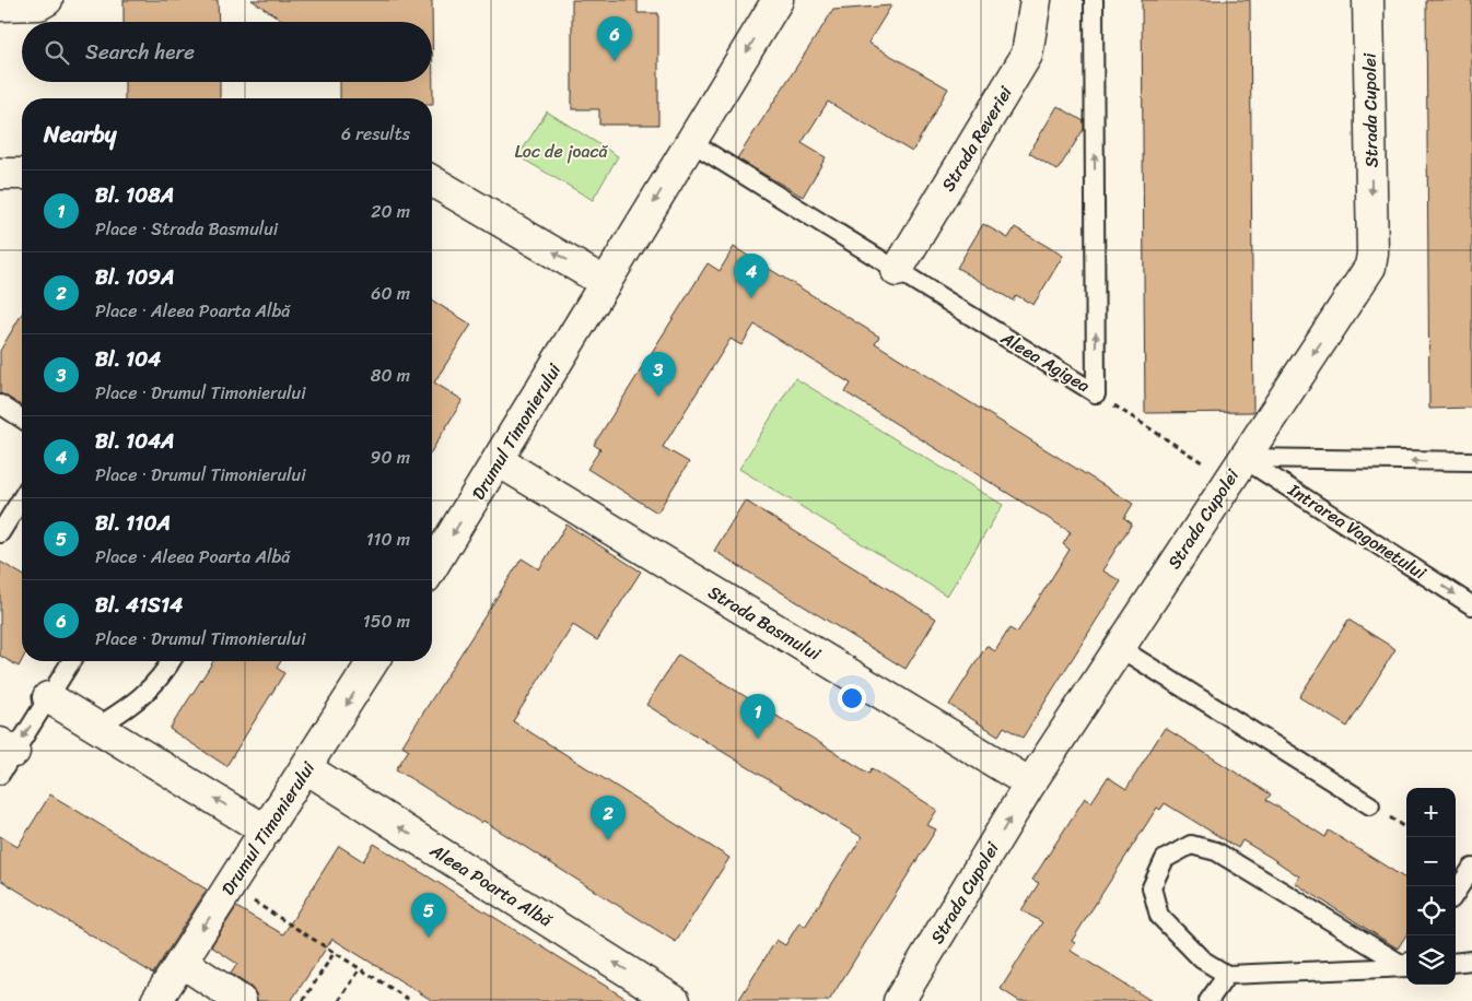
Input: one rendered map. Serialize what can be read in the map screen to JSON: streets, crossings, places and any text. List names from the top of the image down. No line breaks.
{"streets":{"street":["Strada Cupolei","Strada Reveriei","Drumul Timonierului","Strada Basmului","Aleea Poarta Albă"],"lane":["Aleea Agigea","Intrarea Vagonetului"]},"crossings":[["Strada Cupolei","Intrarea Vagonetului"],["Strada Cupolei","Strada Basmului"],["Strada Reveriei","Aleea Agigea"],["Aleea Agigea","Drumul Timonierului"],["Drumul Timonierului","Strada Basmului"],["Drumul Timonierului","Aleea Poarta Albă"]],"one_way":["Aleea Agigea","Drumul Timonierului","Intrarea Vagonetului","Aleea Poarta Albă"],"parks":["Loc de joacă"],"page":{"pins":["6","4","3","1","2","5"],"search":"Search here","heading":["Nearby","6 results"],"list":[{"mark":"1","name":"Bl. 108A","note":"Place · Strada Basmului","value":"20 m"},{"mark":"2","name":"Bl. 109A","note":"Place · Aleea Poarta Albă","value":"60 m"},{"mark":"3","name":"Bl. 104","note":"Place · Drumul Timonierului","value":"80 m"},{"mark":"4","name":"Bl. 104A","note":"Place · Drumul Timonierului","value":"90 m"},{"mark":"5","name":"Bl. 110A","note":"Place · Aleea Poarta Albă","value":"110 m"},{"mark":"6","name":"Bl. 41S14","note":"Place · Drumul Timonierului","value":"150 m"}],"map_buttons":["+","−"]}}
